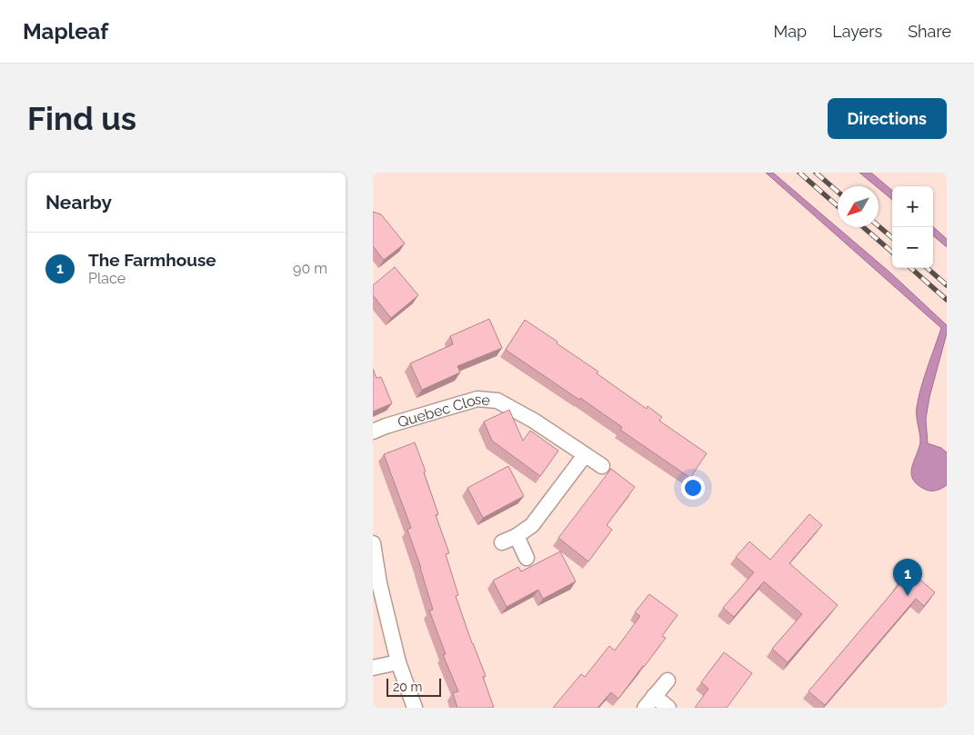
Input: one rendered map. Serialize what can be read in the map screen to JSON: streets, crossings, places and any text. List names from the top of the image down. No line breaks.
{"streets":{"street":["Quebec Close"]},"scale_bar":"20 m","north":"bottom left","page":{"header":"Mapleaf","nav":["Map","Layers","Share"],"buttons":"Directions","title":"Find us","heading":"Nearby","map_buttons":["+","−"],"list":[{"mark":"1","name":"The Farmhouse","note":"Place","value":"90 m"}],"pins":"1","scale":"20 m"}}
